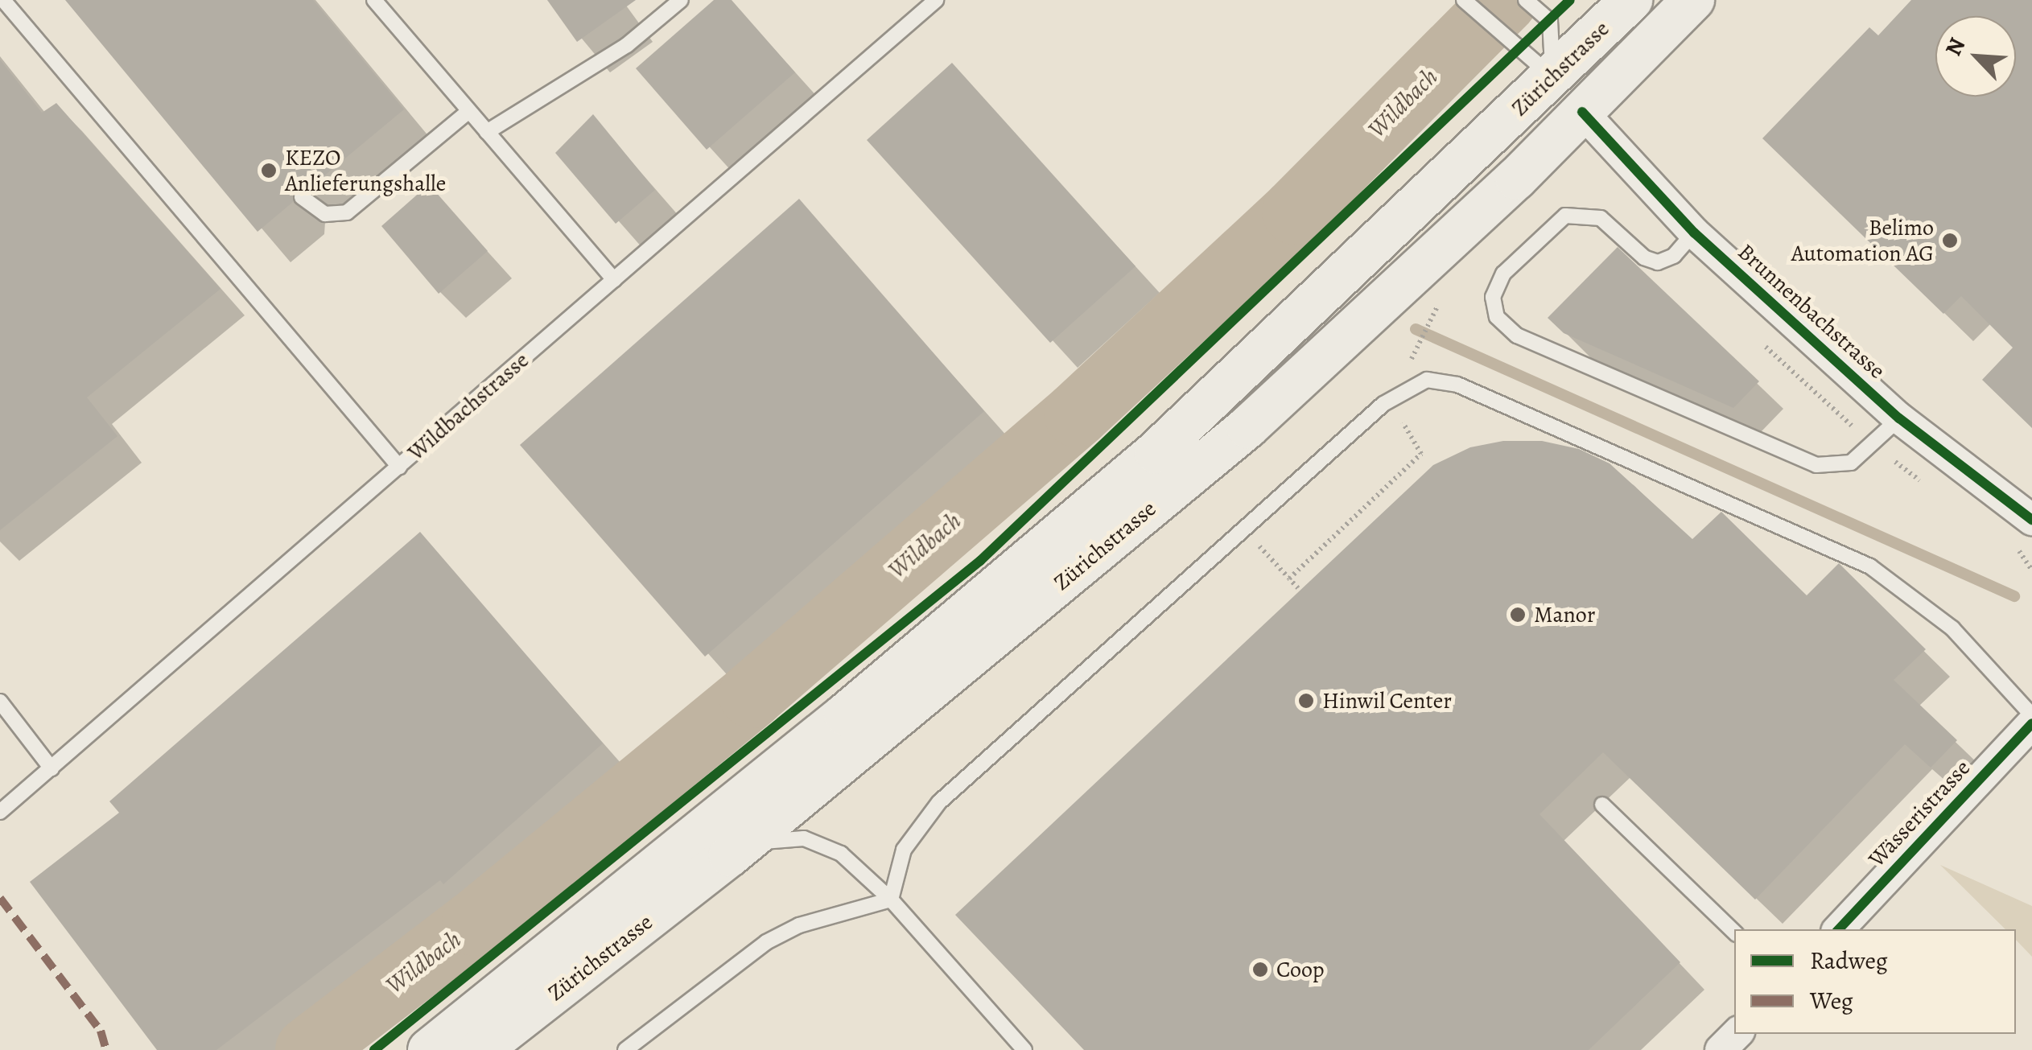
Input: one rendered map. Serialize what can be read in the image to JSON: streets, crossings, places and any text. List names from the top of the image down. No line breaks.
{"streets":{"main road":["Zürichstrasse"],"street":["Brunnenbachstrasse","Wässeristrasse"],"lane":["Wildbachstrasse"]},"crossings":[["Zürichstrasse","Brunnenbachstrasse"]],"water":["Wildbach"],"places":["KEZO Anlieferungshalle","Belimo Automation AG","Manor","Hinwil Center","Coop"],"legend":["Radweg","Weg"],"north":"top left"}
